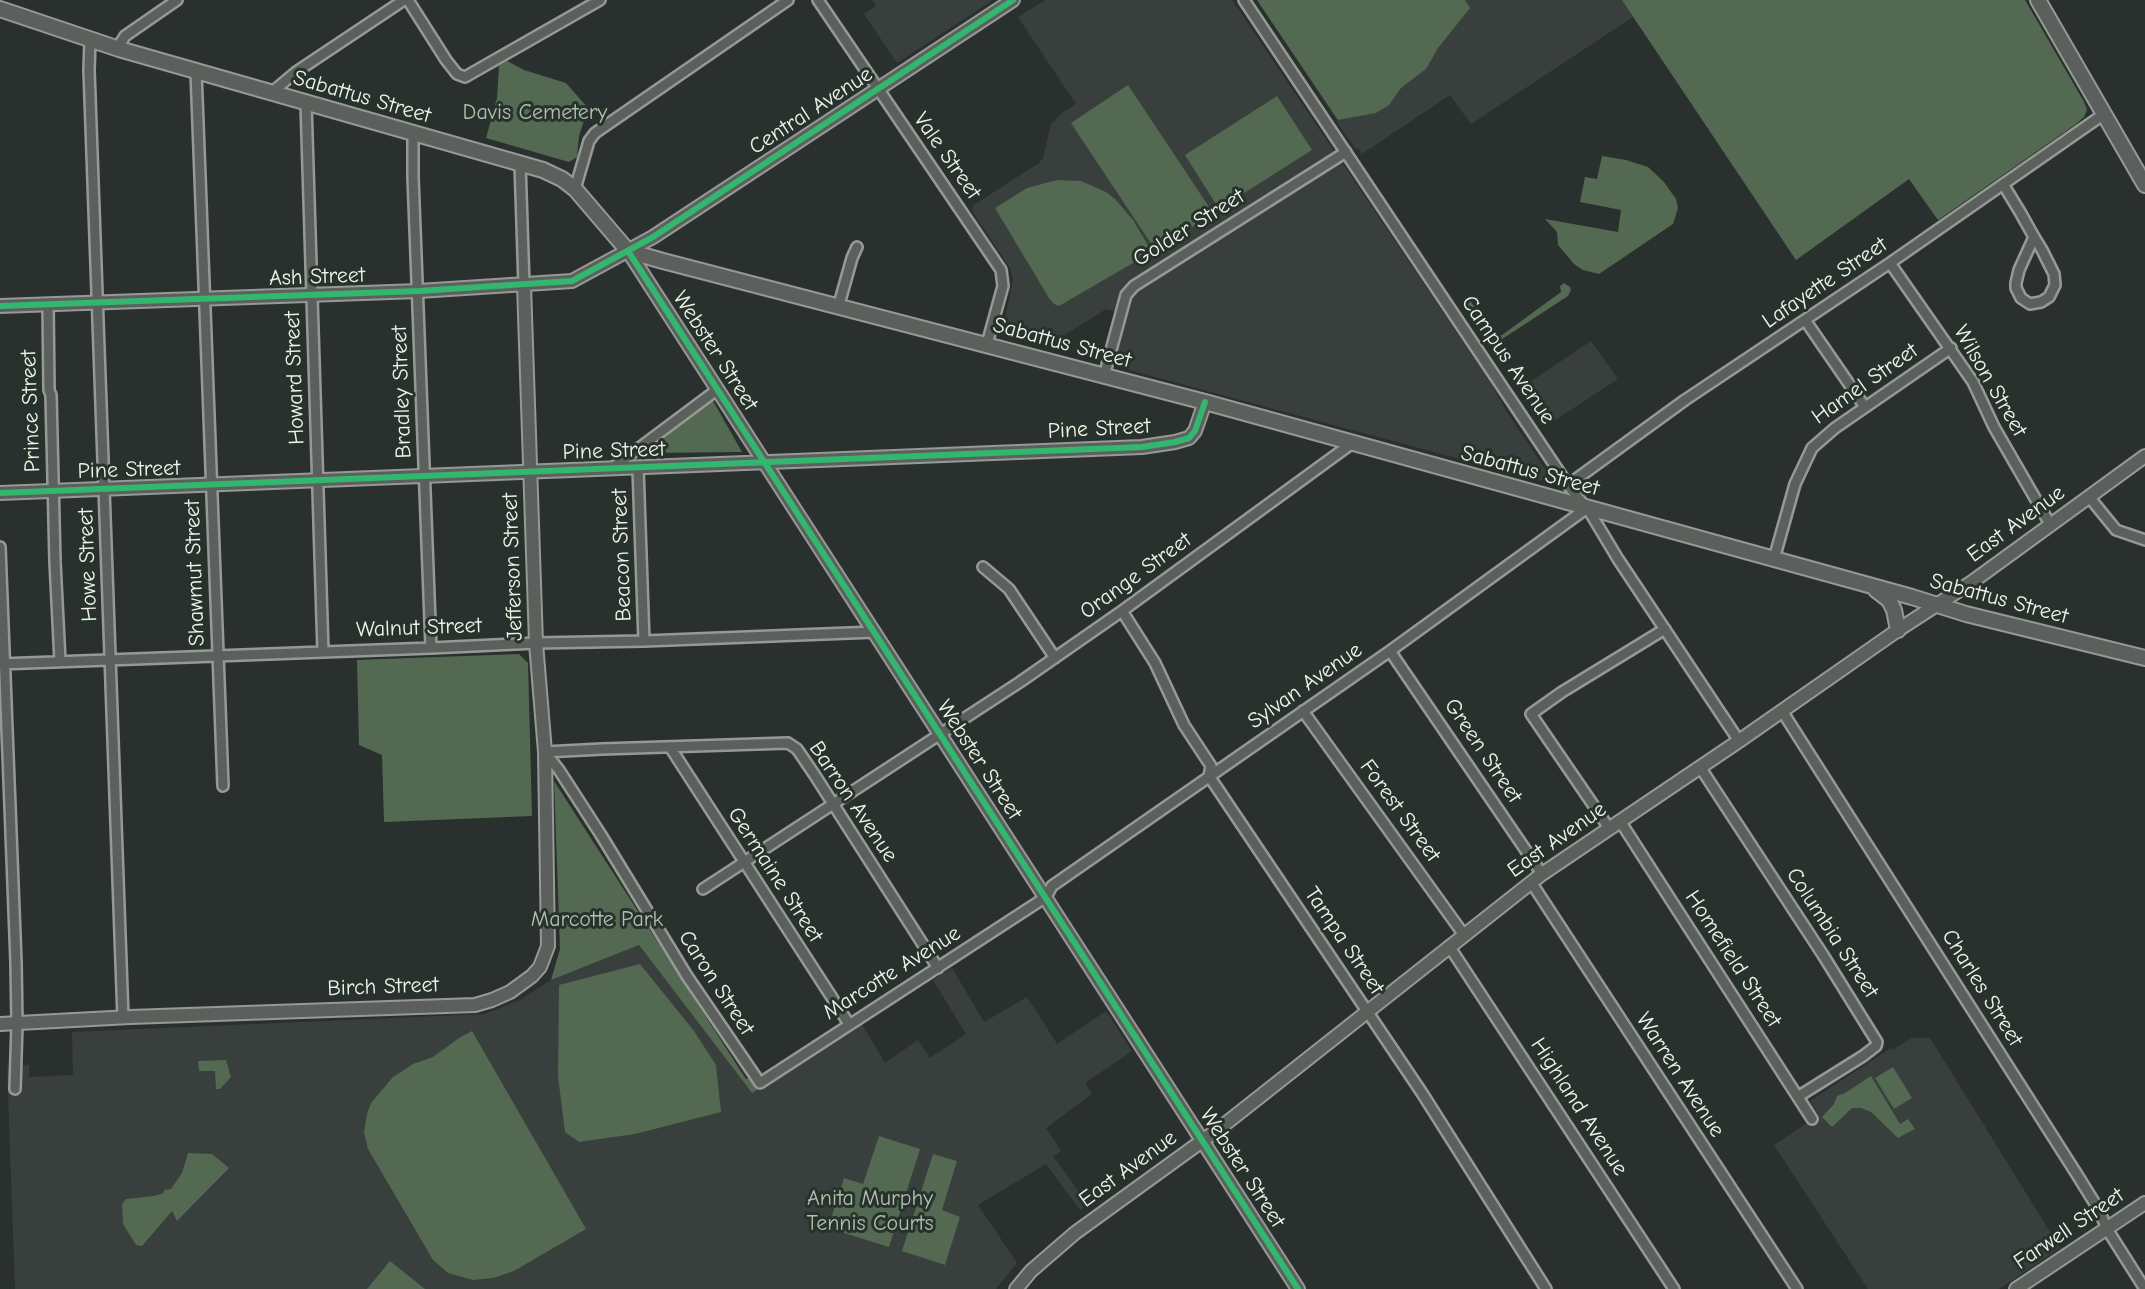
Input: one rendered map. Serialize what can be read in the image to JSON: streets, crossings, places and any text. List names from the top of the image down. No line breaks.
{"streets":{"main road":["Sabattus Street","Central Avenue","Ash Street","Webster Street","Pine Street","East Avenue","Jefferson Street","Birch Street","Farwell Street"],"street":["Vale Street","Golder Street","Lafayette Street","Campus Avenue","Howard Street","Wilson Street","Hamel Street","Bradley Street","Prince Street","Beacon Street","Howe Street","Shawmut Street","Orange Street","Walnut Street","Sylvan Avenue","Green Street","Barron Avenue","Forest Street","Germaine Street","Columbia Street","Tampa Street","Homefield Street","Marcotte Avenue","Caron Street","Charles Street","Warren Avenue","Highland Avenue"]},"crossings":[["Sabattus Street","Central Avenue"],["Sabattus Street","Vale Street"],["Sabattus Street","Golder Street"],["Sabattus Street","Ash Street"],["Sabattus Street","Webster Street"],["Sabattus Street","Campus Avenue"],["Sabattus Street","Howard Street"],["Sabattus Street","Hamel Street"],["Sabattus Street","Bradley Street"],["Sabattus Street","Pine Street"],["Sabattus Street","East Avenue"],["Sabattus Street","Howe Street"],["Sabattus Street","Jefferson Street"],["Sabattus Street","Shawmut Street"],["Sabattus Street","Orange Street"],["Sabattus Street","Sylvan Avenue"],["Central Avenue","Vale Street"],["Central Avenue","Ash Street"],["Central Avenue","Webster Street"],["Golder Street","Campus Avenue"],["Ash Street","Webster Street"],["Ash Street","Howard Street"],["Ash Street","Bradley Street"],["Ash Street","Prince Street"],["Ash Street","Howe Street"],["Ash Street","Jefferson Street"],["Ash Street","Shawmut Street"],["Lafayette Street","Campus Avenue"],["Lafayette Street","Wilson Street"],["Webster Street","Pine Street"],["Webster Street","East Avenue"],["Webster Street","Orange Street"],["Webster Street","Walnut Street"],["Webster Street","Sylvan Avenue"],["Webster Street","Marcotte Avenue"],["Campus Avenue","East Avenue"],["Campus Avenue","Sylvan Avenue"],["Howard Street","Pine Street"],["Howard Street","Walnut Street"],["Wilson Street","Hamel Street"],["Wilson Street","East Avenue"],["Bradley Street","Pine Street"],["Bradley Street","Walnut Street"],["Prince Street","Pine Street"],["Prince Street","Walnut Street"],["Pine Street","Beacon Street"],["Pine Street","Howe Street"],["Pine Street","Jefferson Street"],["Pine Street","Shawmut Street"],["East Avenue","Green Street"],["East Avenue","Forest Street"],["East Avenue","Columbia Street"],["East Avenue","Tampa Street"],["East Avenue","Homefield Street"],["East Avenue","Charles Street"],["East Avenue","Warren Avenue"],["East Avenue","Highland Avenue"],["Beacon Street","Walnut Street"],["Howe Street","Walnut Street"],["Howe Street","Birch Street"],["Jefferson Street","Walnut Street"],["Jefferson Street","Barron Avenue"],["Jefferson Street","Caron Street"],["Jefferson Street","Birch Street"],["Shawmut Street","Walnut Street"],["Orange Street","Barron Avenue"],["Orange Street","Germaine Street"],["Orange Street","Tampa Street"],["Sylvan Avenue","Green Street"],["Sylvan Avenue","Forest Street"],["Sylvan Avenue","Tampa Street"],["Sylvan Avenue","Marcotte Avenue"],["Barron Avenue","Germaine Street"],["Barron Avenue","Marcotte Avenue"],["Barron Avenue","Caron Street"],["Barron Avenue","Birch Street"],["Germaine Street","Marcotte Avenue"],["Columbia Street","Homefield Street"],["Marcotte Avenue","Caron Street"],["Caron Street","Birch Street"],["Charles Street","Farwell Street"]],"parks":["Davis Cemetery","Marcotte Park","Anita Murphy Tennis Courts"]}
